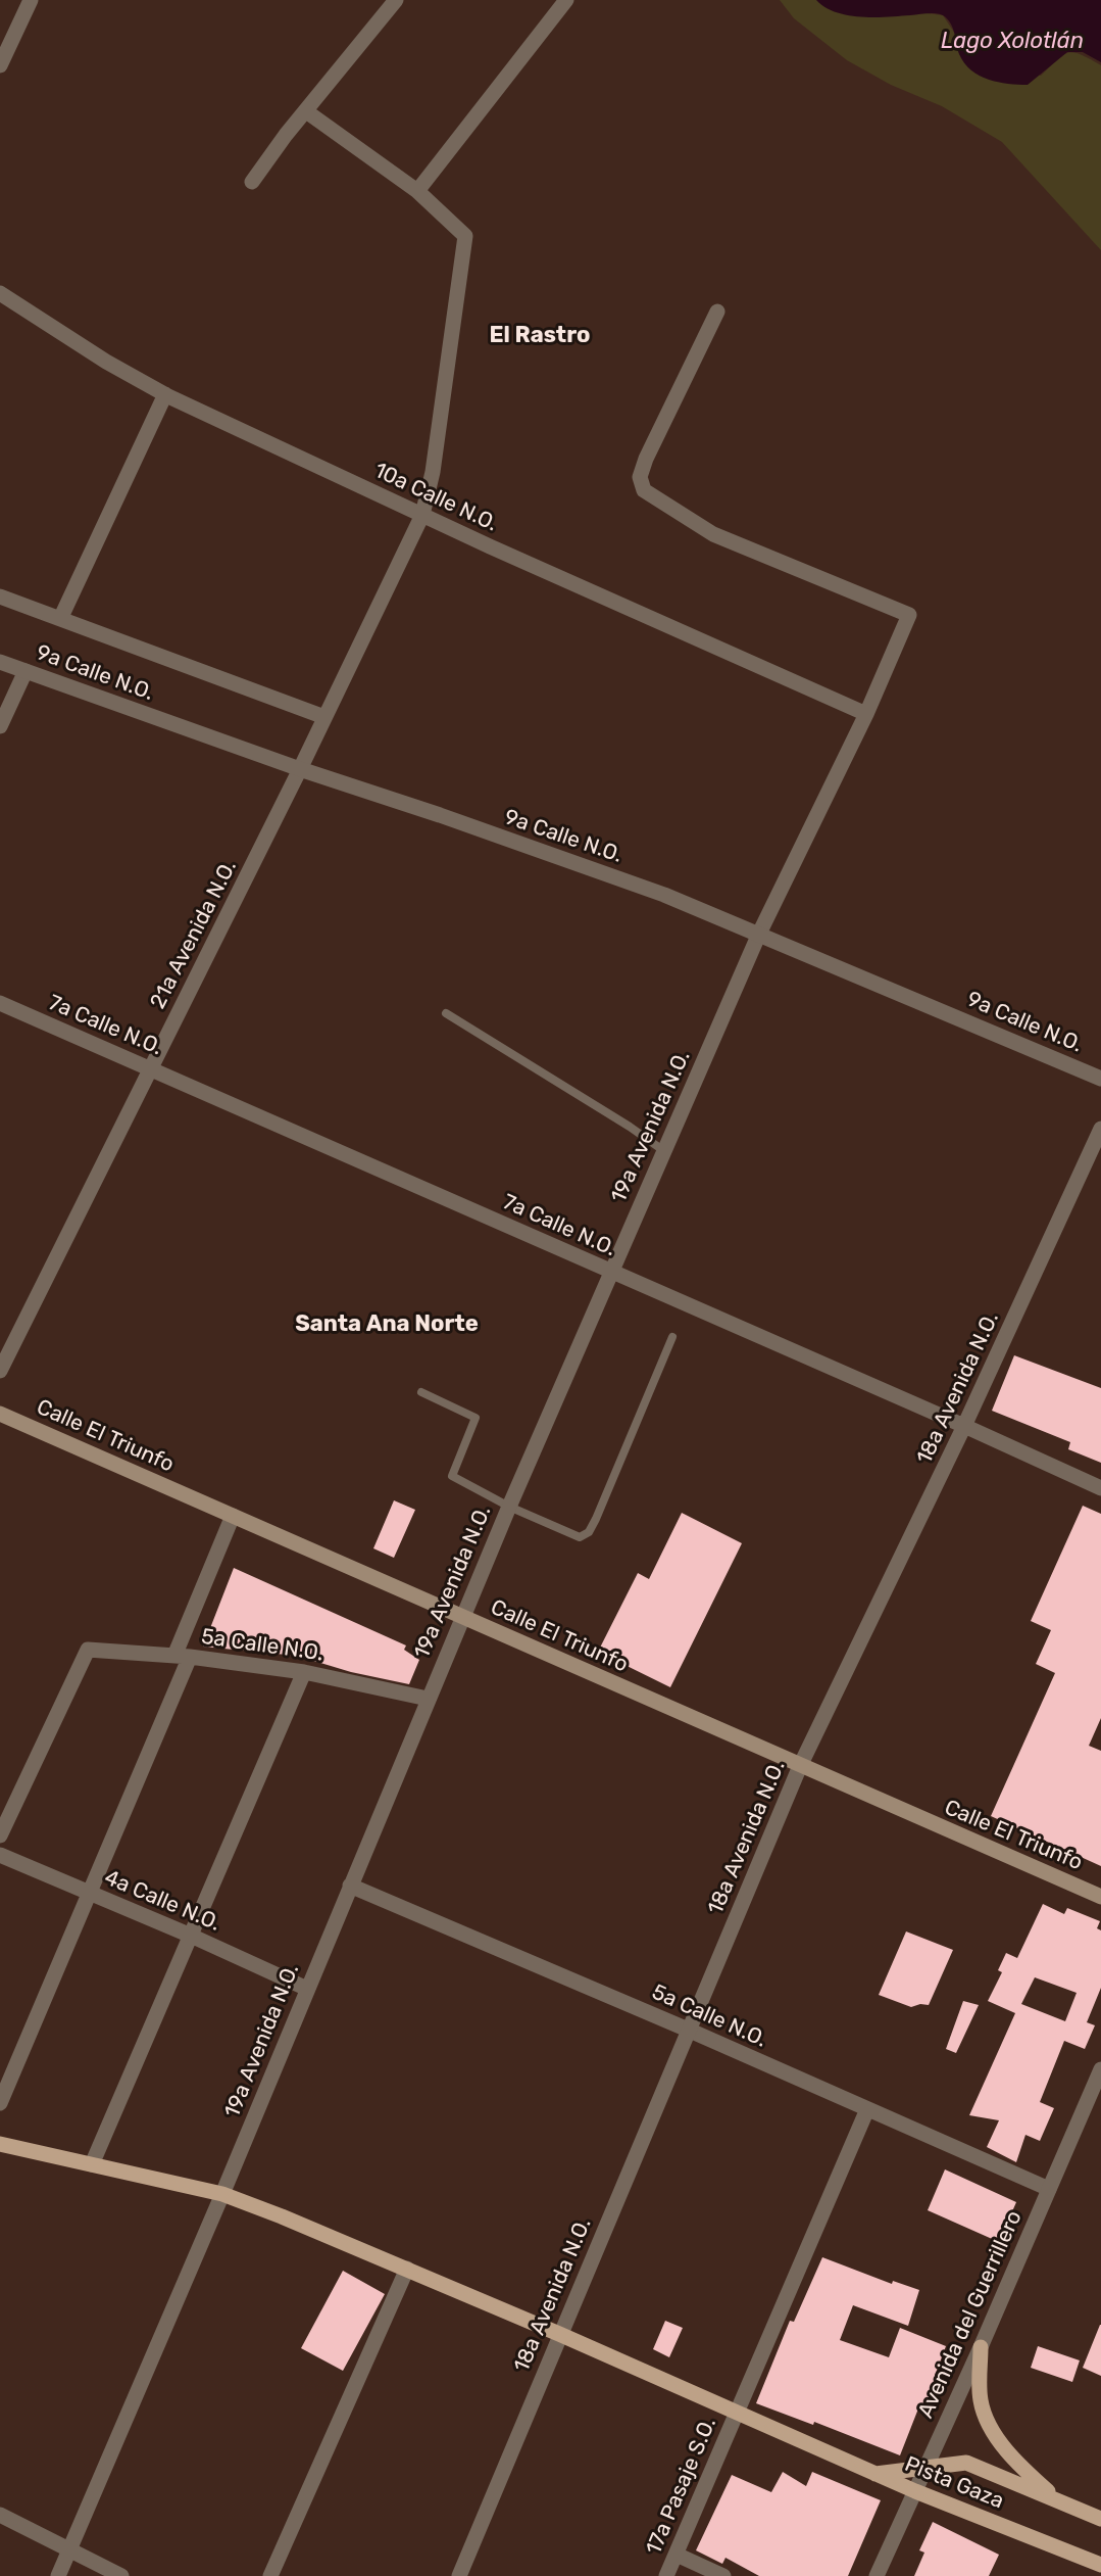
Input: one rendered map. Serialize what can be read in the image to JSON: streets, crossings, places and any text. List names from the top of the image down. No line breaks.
{"streets":{"main road":["Calle El Triunfo","Pista Gaza"],"street":["10a Calle N.O.","9a Calle N.O.","21a Avenida N.O.","7a Calle N.O.","19a Avenida N.O.","18a Avenida N.O.","5a Calle N.O.","4a Calle N.O.","Avenida del Guerrillero","17a Pasaje S.O."]},"crossings":[["10a Calle N.O.","21a Avenida N.O."],["10a Calle N.O.","19a Avenida N.O."],["9a Calle N.O.","21a Avenida N.O."],["9a Calle N.O.","19a Avenida N.O."],["21a Avenida N.O.","7a Calle N.O."],["7a Calle N.O.","19a Avenida N.O."],["7a Calle N.O.","18a Avenida N.O."],["19a Avenida N.O.","Calle El Triunfo"],["19a Avenida N.O.","5a Calle N.O."],["19a Avenida N.O.","4a Calle N.O."],["18a Avenida N.O.","Calle El Triunfo"],["18a Avenida N.O.","5a Calle N.O."],["5a Calle N.O.","Avenida del Guerrillero"],["5a Calle N.O.","17a Pasaje S.O."],["Avenida del Guerrillero","Pista Gaza"]],"districts":["El Rastro","Santa Ana Norte"],"water":["Lago Xolotlán"]}
